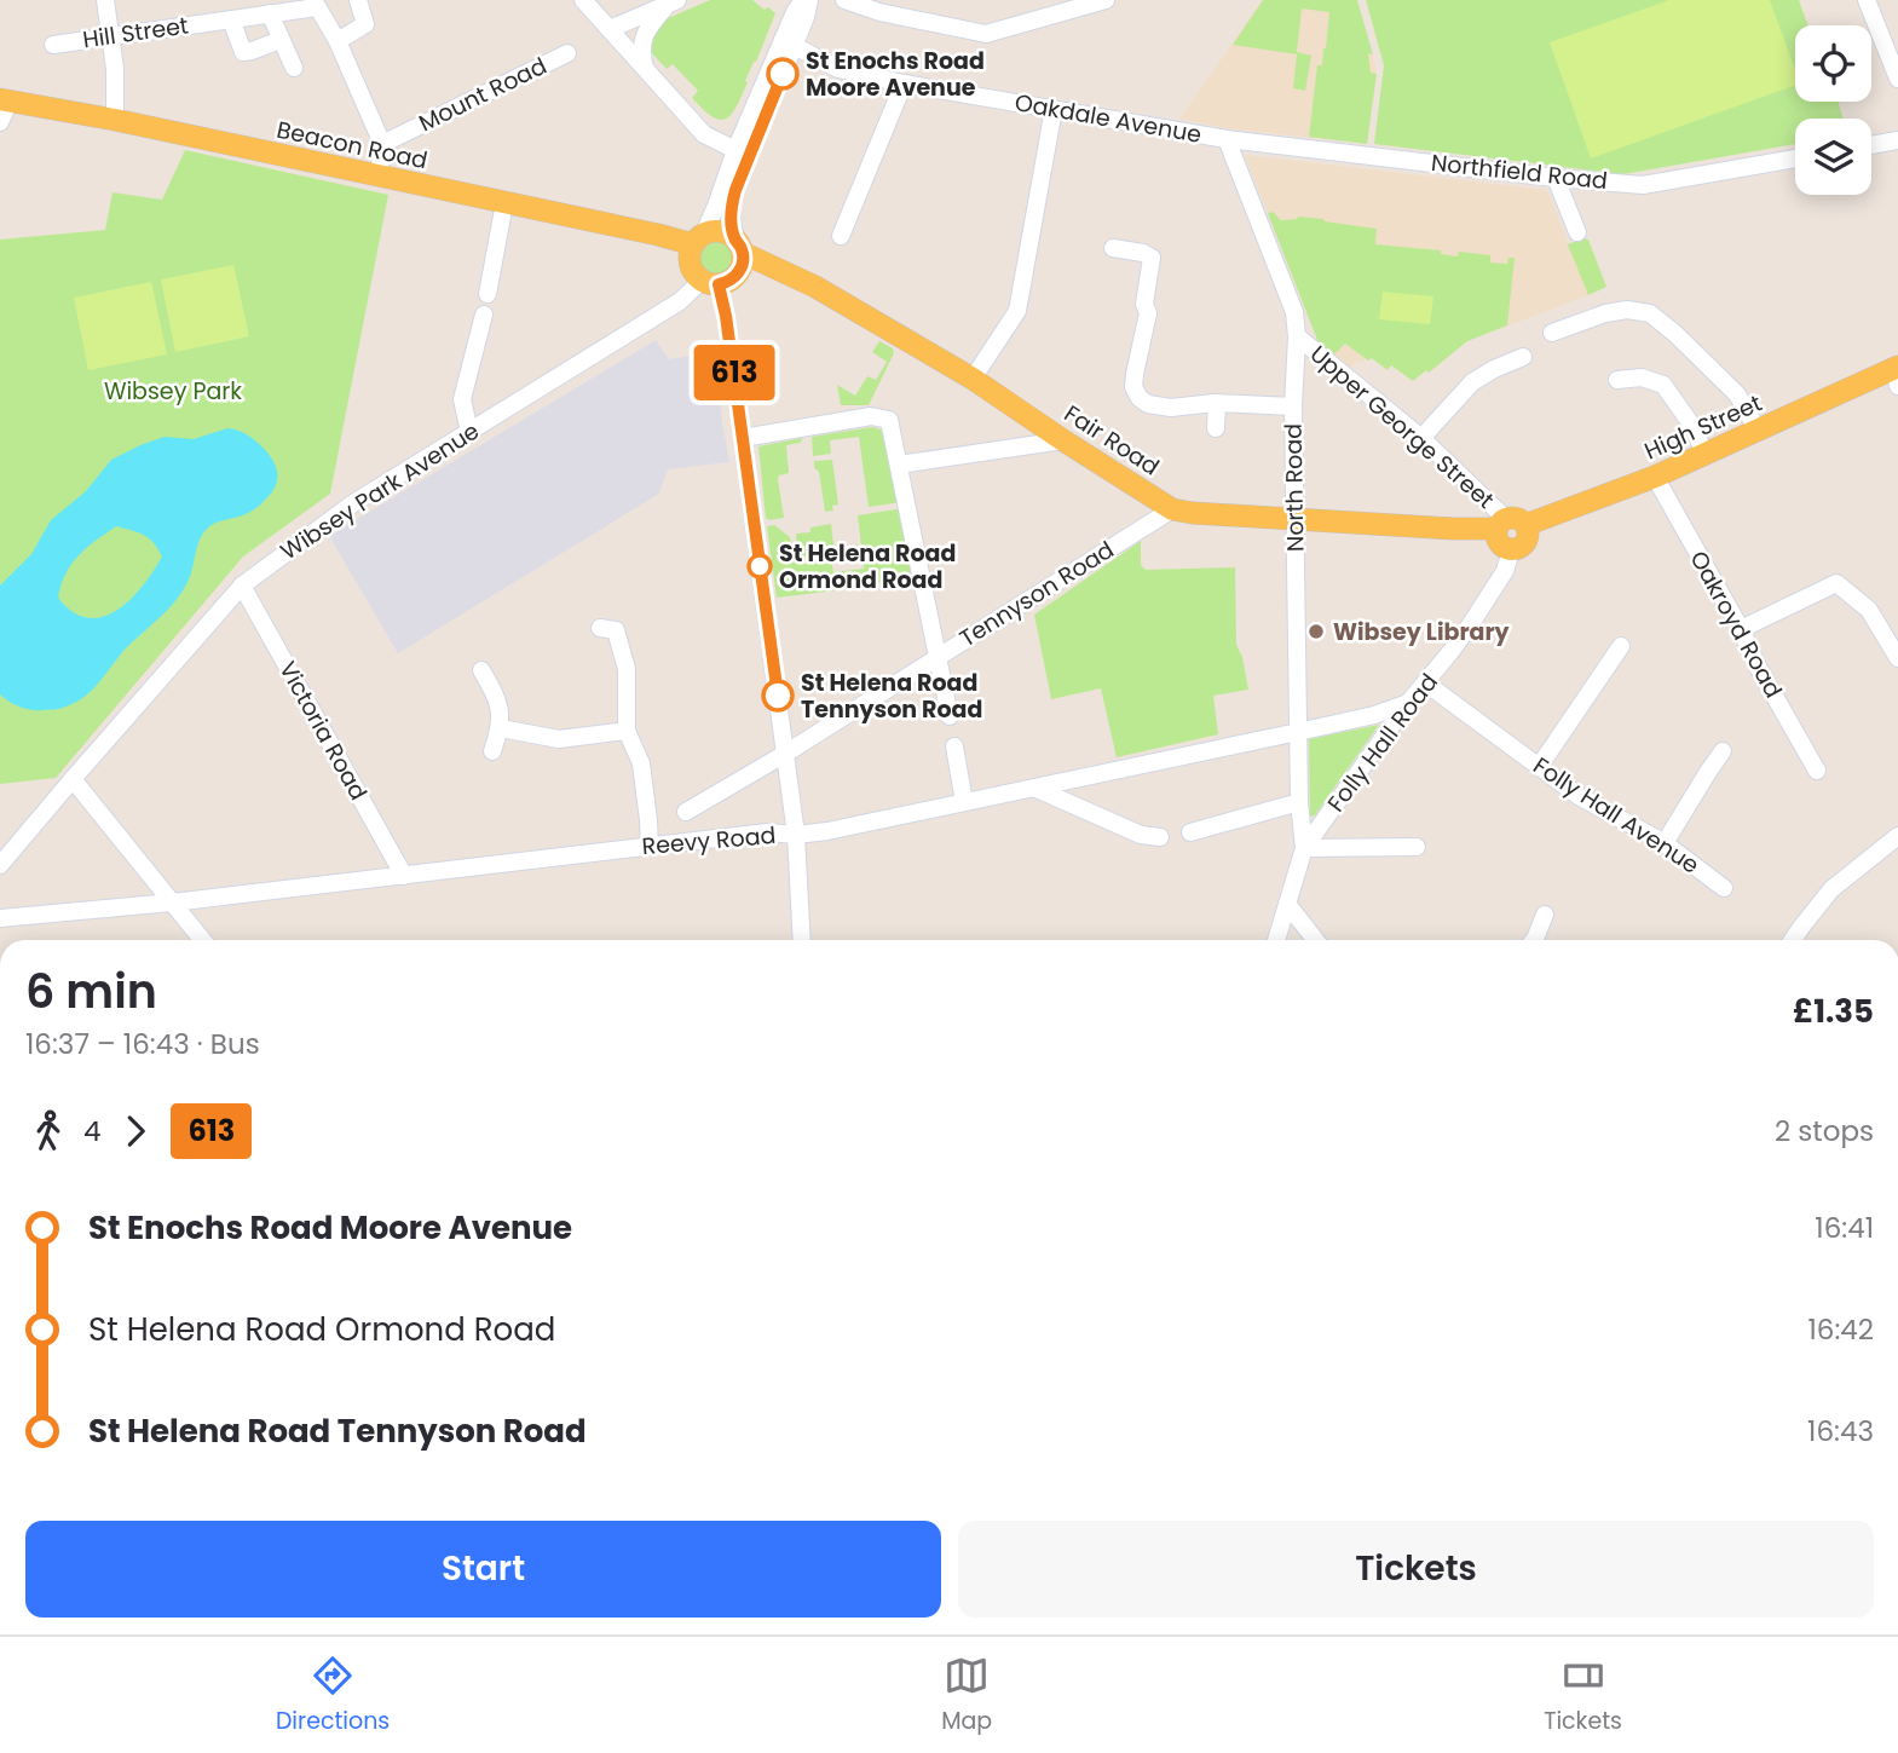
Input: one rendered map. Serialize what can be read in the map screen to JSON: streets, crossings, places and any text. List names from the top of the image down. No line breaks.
{"streets":{"main road":["Beacon Road","High Street","Fair Road"],"street":["Hill Street","Mount Road","Oakdale Avenue","Northfield Road","Upper George Street","North Road","Wibsey Park Avenue","Tennyson Road","Oakroyd Road","Victoria Road","Folly Hall Road","Folly Hall Avenue","Reevy Road"]},"crossings":[["Oakdale Avenue","Northfield Road"],["Oakdale Avenue","North Road"],["Beacon Road","Fair Road"],["Beacon Road","Wibsey Park Avenue"],["Northfield Road","North Road"],["Upper George Street","High Street"],["Upper George Street","Fair Road"],["Upper George Street","North Road"],["High Street","Fair Road"],["High Street","Oakroyd Road"],["Fair Road","North Road"],["Fair Road","Wibsey Park Avenue"],["Fair Road","Tennyson Road"],["North Road","Folly Hall Road"],["North Road","Reevy Road"],["Wibsey Park Avenue","Victoria Road"],["Victoria Road","Reevy Road"],["Folly Hall Road","Folly Hall Avenue"],["Folly Hall Road","Reevy Road"]],"parks":["Wibsey Park"],"places":["St Enochs Road Moore Avenue","St Helena Road Ormond Road","Wibsey Library","St Helena Road Tennyson Road"],"lines":["bus line 613"],"page":{"on_map":"613","heading":["6 min","16:37 – 16:43 · Bus","£1.35"],"legs":["4","613","2 stops"],"list":[{"name":"St Enochs Road Moore Avenue","value":"16:41"},{"name":"St Helena Road Ormond Road","value":"16:42"},{"name":"St Helena Road Tennyson Road","value":"16:43"}],"buttons":["Start","Tickets"],"tabs":["Directions","Map","Tickets"]}}
